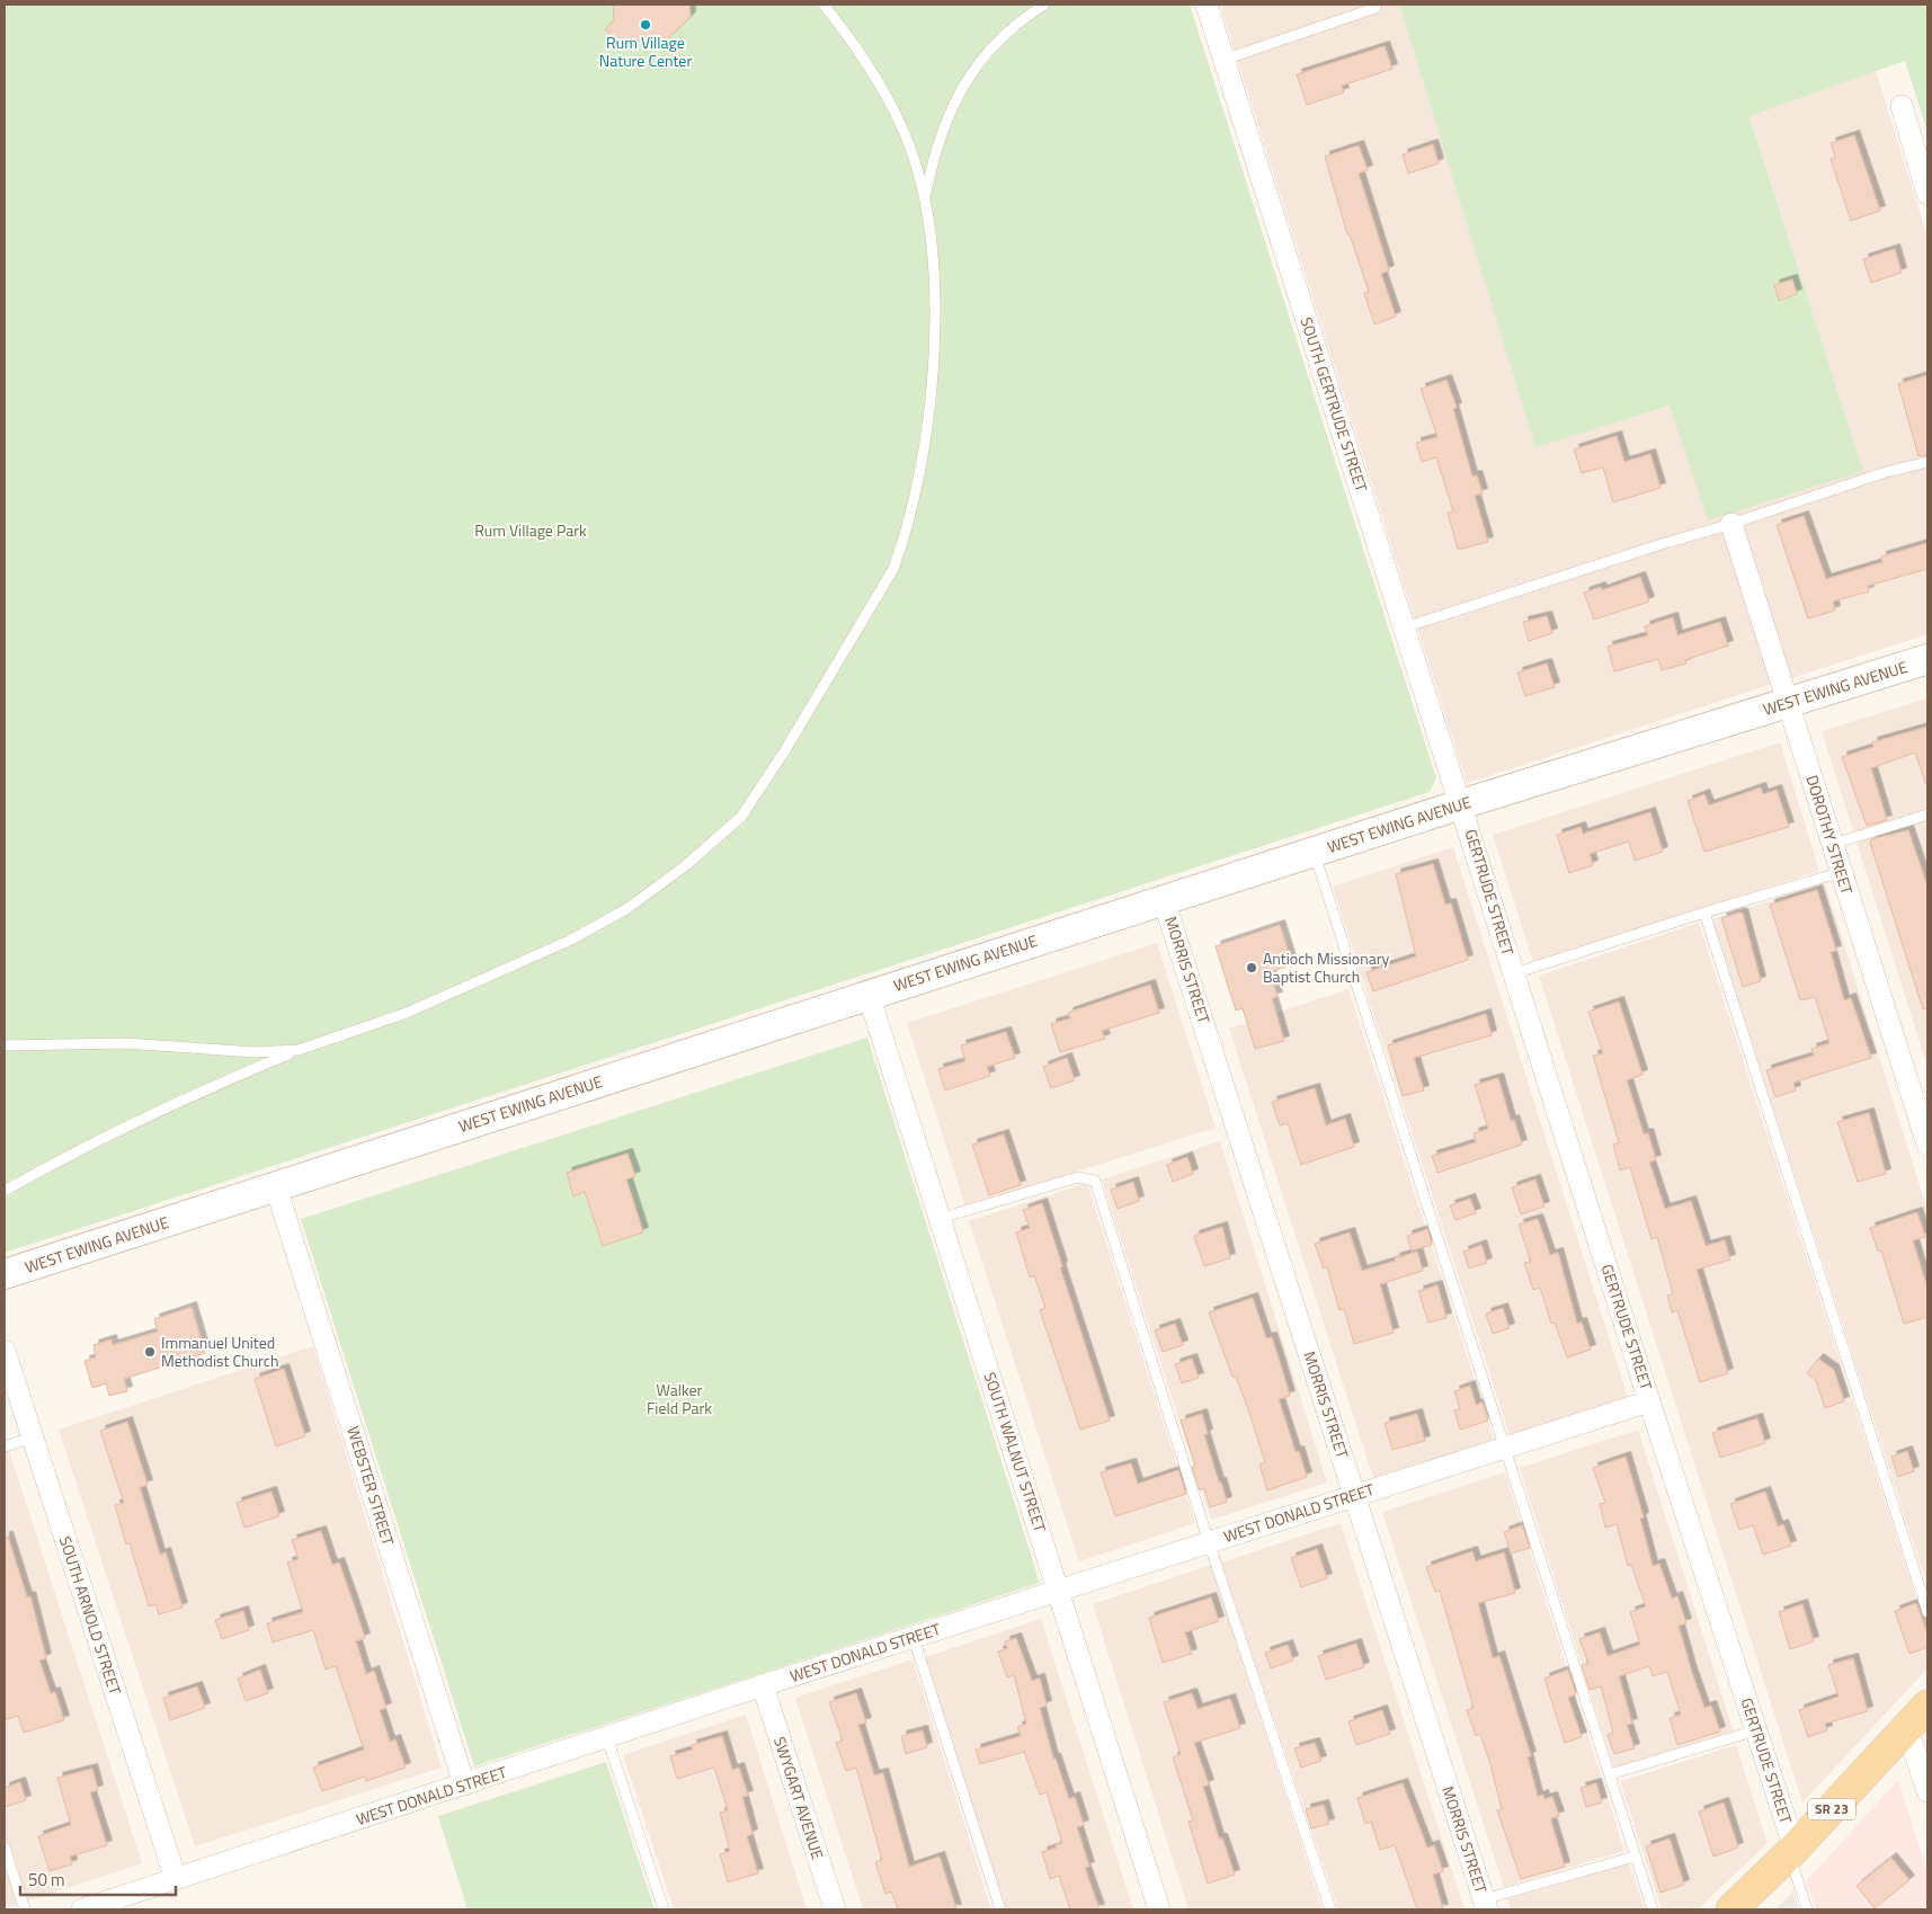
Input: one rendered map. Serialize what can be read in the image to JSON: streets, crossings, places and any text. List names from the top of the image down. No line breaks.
{"streets":{"main road":["SR 23"],"street":["SOUTH GERTRUDE STREET","WEST EWING AVENUE","DOROTHY STREET","GERTRUDE STREET","MORRIS STREET","SOUTH WALNUT STREET","WEBSTER STREET","WEST DONALD STREET","SOUTH ARNOLD STREET","SWYGART AVENUE"]},"crossings":[["SOUTH GERTRUDE STREET","WEST EWING AVENUE"],["SOUTH GERTRUDE STREET","GERTRUDE STREET"],["WEST EWING AVENUE","DOROTHY STREET"],["WEST EWING AVENUE","GERTRUDE STREET"],["WEST EWING AVENUE","MORRIS STREET"],["WEST EWING AVENUE","SOUTH WALNUT STREET"],["WEST EWING AVENUE","WEBSTER STREET"],["GERTRUDE STREET","WEST DONALD STREET"],["GERTRUDE STREET","SR 23"],["MORRIS STREET","WEST DONALD STREET"],["SOUTH WALNUT STREET","WEST DONALD STREET"],["WEBSTER STREET","WEST DONALD STREET"],["WEST DONALD STREET","SOUTH ARNOLD STREET"],["WEST DONALD STREET","SWYGART AVENUE"]],"parks":["Rum Village Park","Walker Field Park"],"places":["Rum Village Nature Center","Antioch Missionary Baptist Church","Immanuel United Methodist Church"],"scale_bar":"50 m"}
